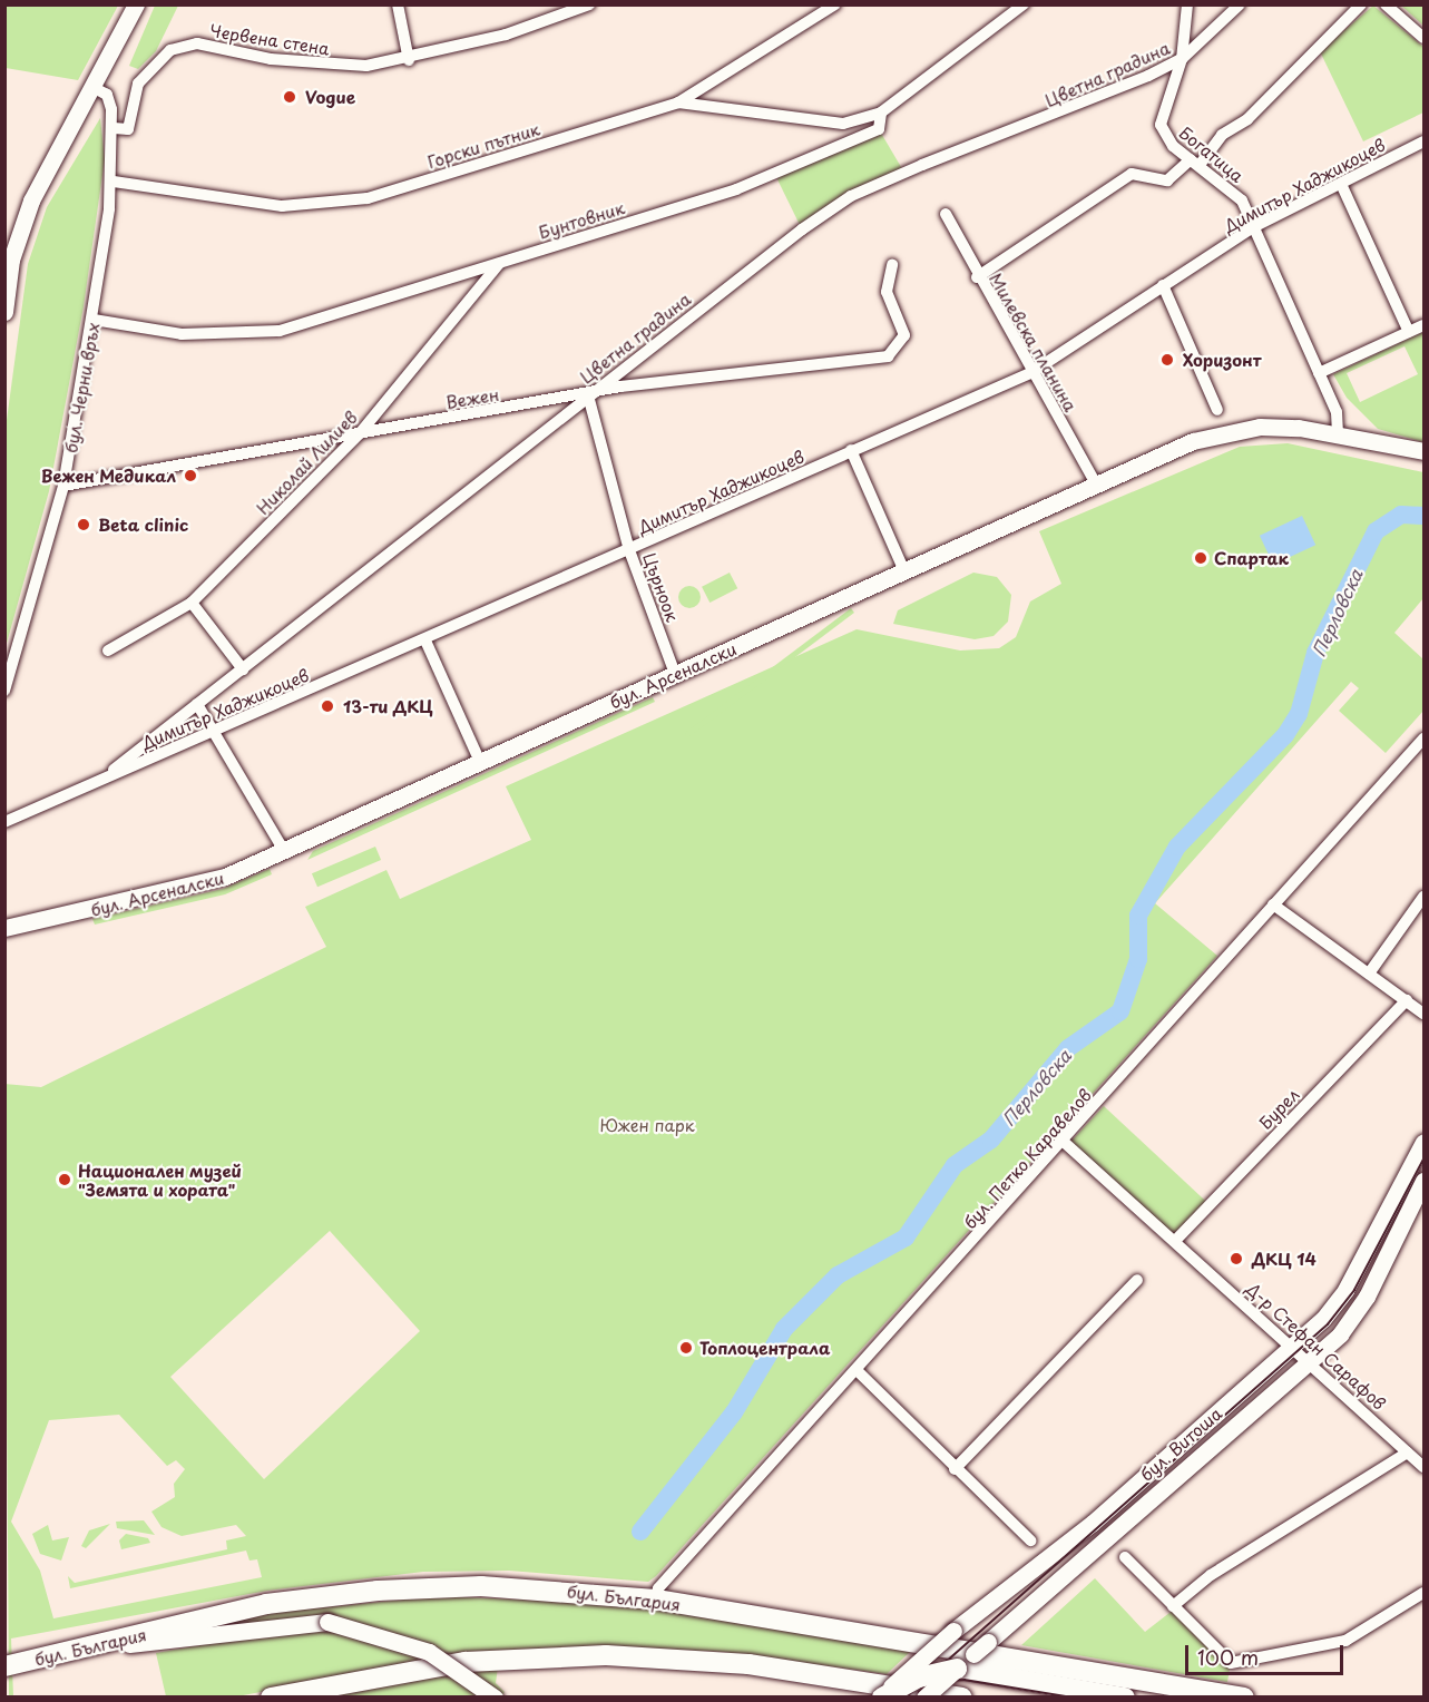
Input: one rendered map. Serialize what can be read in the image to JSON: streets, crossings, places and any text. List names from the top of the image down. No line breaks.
{"streets":{"main road":["бул. България"],"street":["Червена стена","Цветна градина","Горски пътник","Богатица","Димитър Хаджикоцев","Бунтовник","Милевска планина","бул. Черни връх","Вежен","Николай Лилиев","Църноок","бул. Арсеналски","Бурел","бул. Петко Каравелов","Д-р Стефан Сарафов","бул. Витоша"]},"crossings":[["Червена стена","бул. Черни връх"],["Цветна градина","Богатица"],["Цветна градина","Димитър Хаджикоцев"],["Цветна градина","Вежен"],["Цветна градина","Църноок"],["Горски пътник","бул. Черни връх"],["Богатица","Димитър Хаджикоцев"],["Богатица","бул. Арсеналски"],["Димитър Хаджикоцев","Милевска планина"],["Димитър Хаджикоцев","Църноок"],["Бунтовник","бул. Черни връх"],["Бунтовник","Николай Лилиев"],["Милевска планина","бул. Арсеналски"],["бул. Черни връх","Вежен"],["Вежен","Николай Лилиев"],["Вежен","Църноок"],["Църноок","бул. Арсеналски"],["Бурел","Д-р Стефан Сарафов"],["бул. Петко Каравелов","Д-р Стефан Сарафов"],["бул. Петко Каравелов","бул. България"],["Д-р Стефан Сарафов","бул. Витоша"]],"water":["Перловска"],"parks":["Южен парк"],"places":["Vogue","Хоризонт","Вежен Медикал","Beta clinic","Спартак","13-ти ДКЦ","Национален музей \"Земята и хората\"","ДКЦ 14","Топлоцентрала"],"scale_bar":"100 m"}
